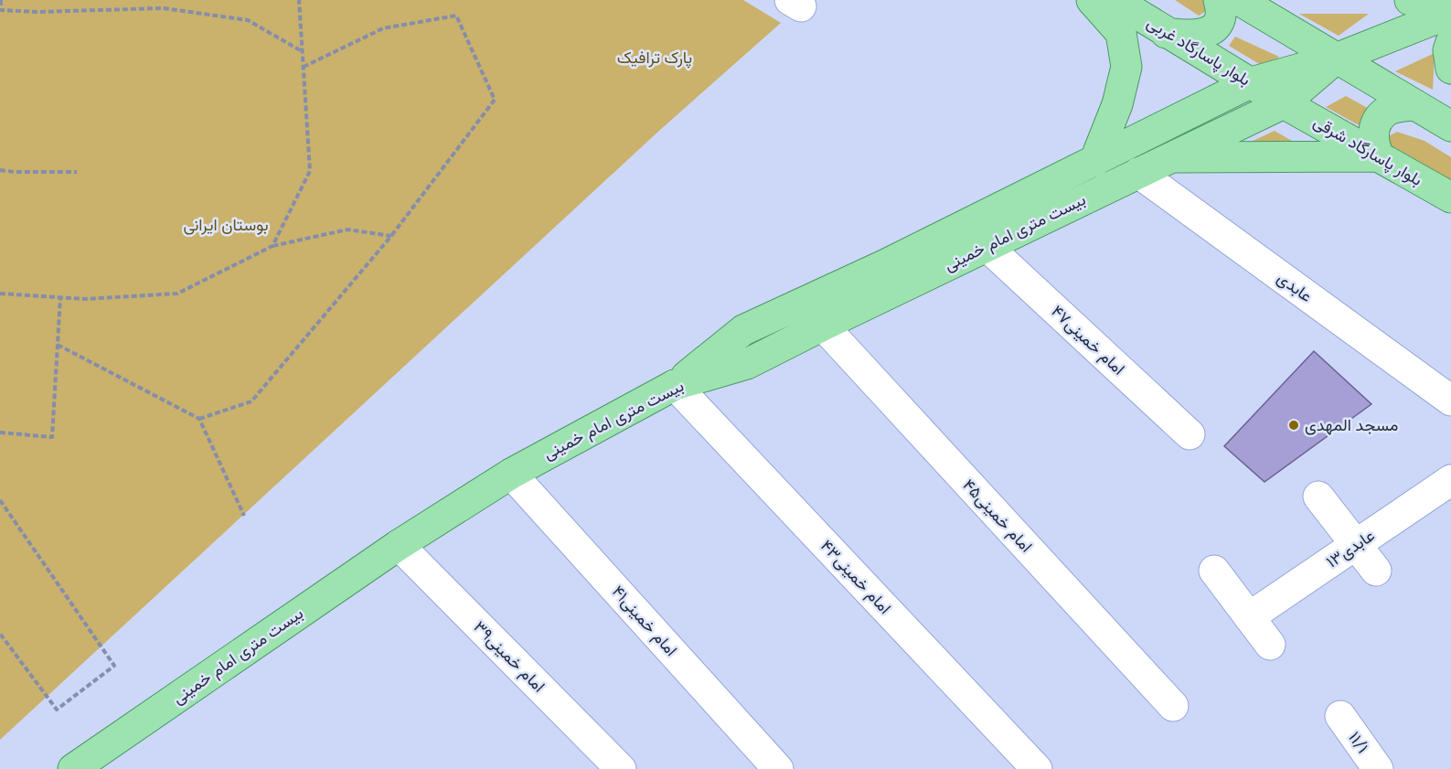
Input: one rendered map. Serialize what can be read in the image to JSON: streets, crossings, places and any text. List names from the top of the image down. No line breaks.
{"streets":{"main road":["بلوار پاسارگاد غربی","بلوار پاسارگاد شرقی","بیست متری امام خمینی"],"street":["عابدی","امام خمینی۴۷","امام خمینی۴۵","عابدی۱۳","امام خمینی۴۳","امام خمینی۴۱","امام خمینی۳۹","۱۱/۱"]},"crossings":[["بلوار پاسارگاد غربی","بلوار پاسارگاد شرقی"],["بلوار پاسارگاد غربی","بیست متری امام خمینی"],["بلوار پاسارگاد شرقی","بیست متری امام خمینی"],["بیست متری امام خمینی","عابدی"],["بیست متری امام خمینی","امام خمینی۴۷"],["بیست متری امام خمینی","امام خمینی۴۵"],["بیست متری امام خمینی","امام خمینی۴۳"],["بیست متری امام خمینی","امام خمینی۴۱"],["بیست متری امام خمینی","امام خمینی۳۹"]],"parks":["پارک ترافیک","بوستان ایرانی"],"places":["مسجد المهدی"]}
